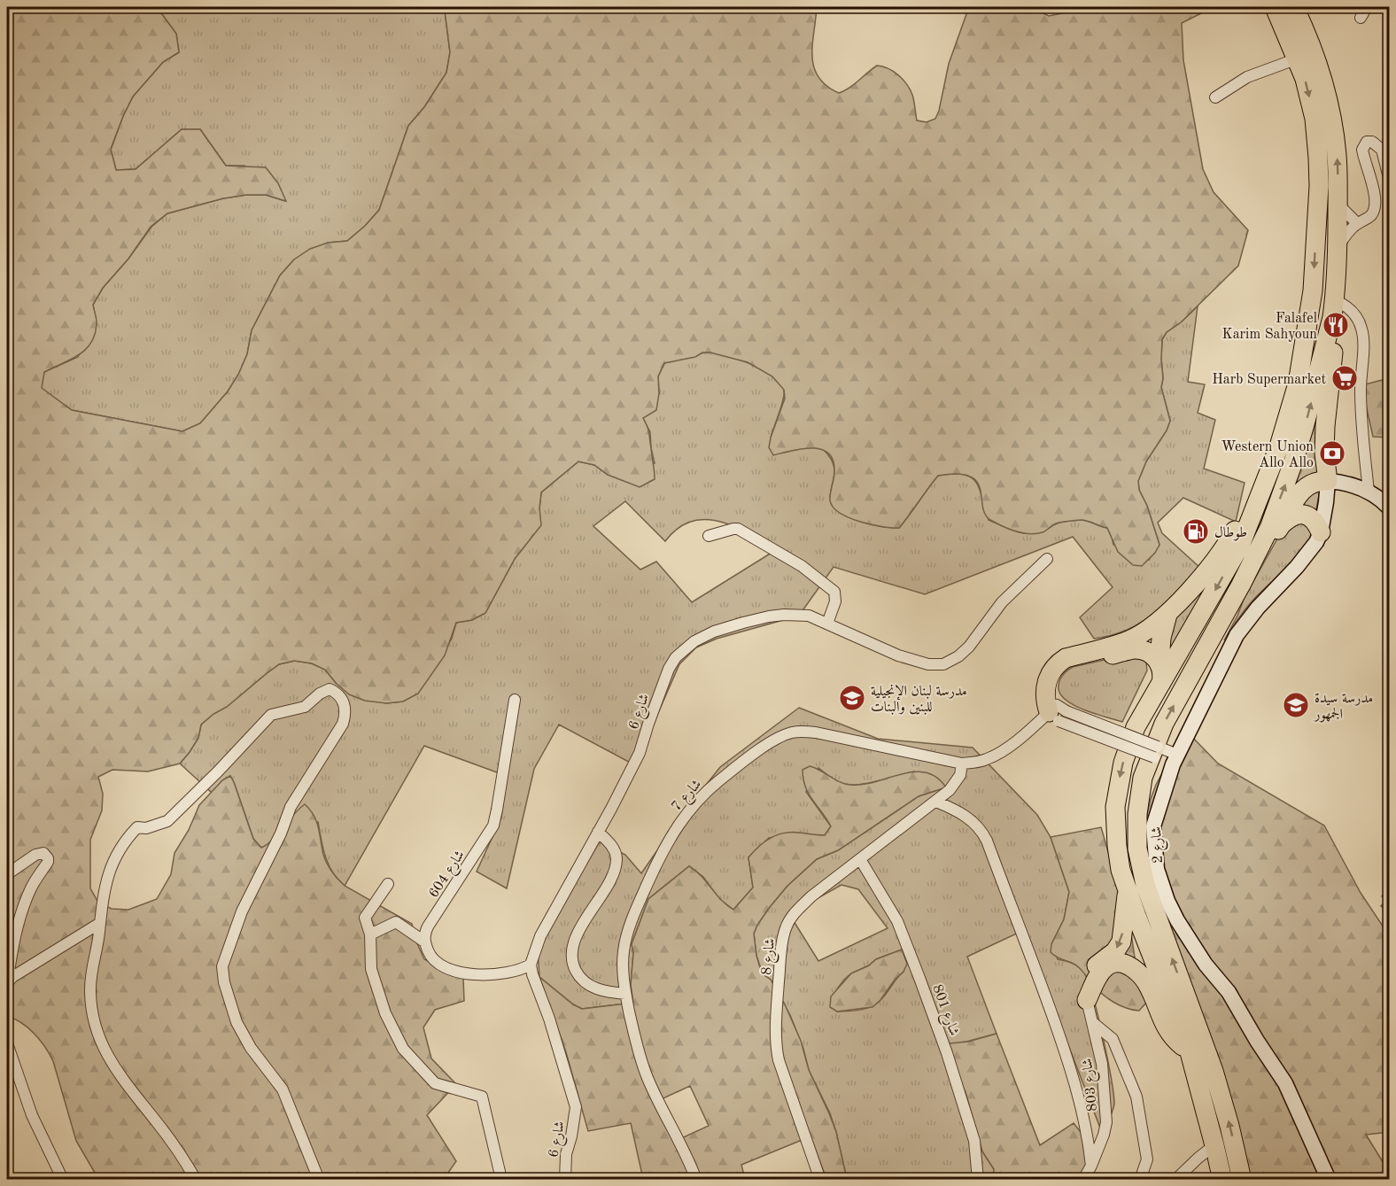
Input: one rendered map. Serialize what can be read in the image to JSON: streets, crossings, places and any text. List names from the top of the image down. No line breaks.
{"streets":{"street":["شارع 6","شارع 7","شارع 2","شارع 604","شارع 8","شارع 801","شارع 803"]},"crossings":[["شارع 7","شارع 8"],["شارع 8","شارع 801"]],"places":{"restaurant":["Falafel Karim Sahyoun"],"supermarket":["Harb Supermarket"],"bank":["Western Union Allo Allo"],"fuel station":["طوطال"],"school or university":["مدرسة لبنان الإنجيلية للبنين والبنات","مدرسة سيدة الجمهور"]}}
